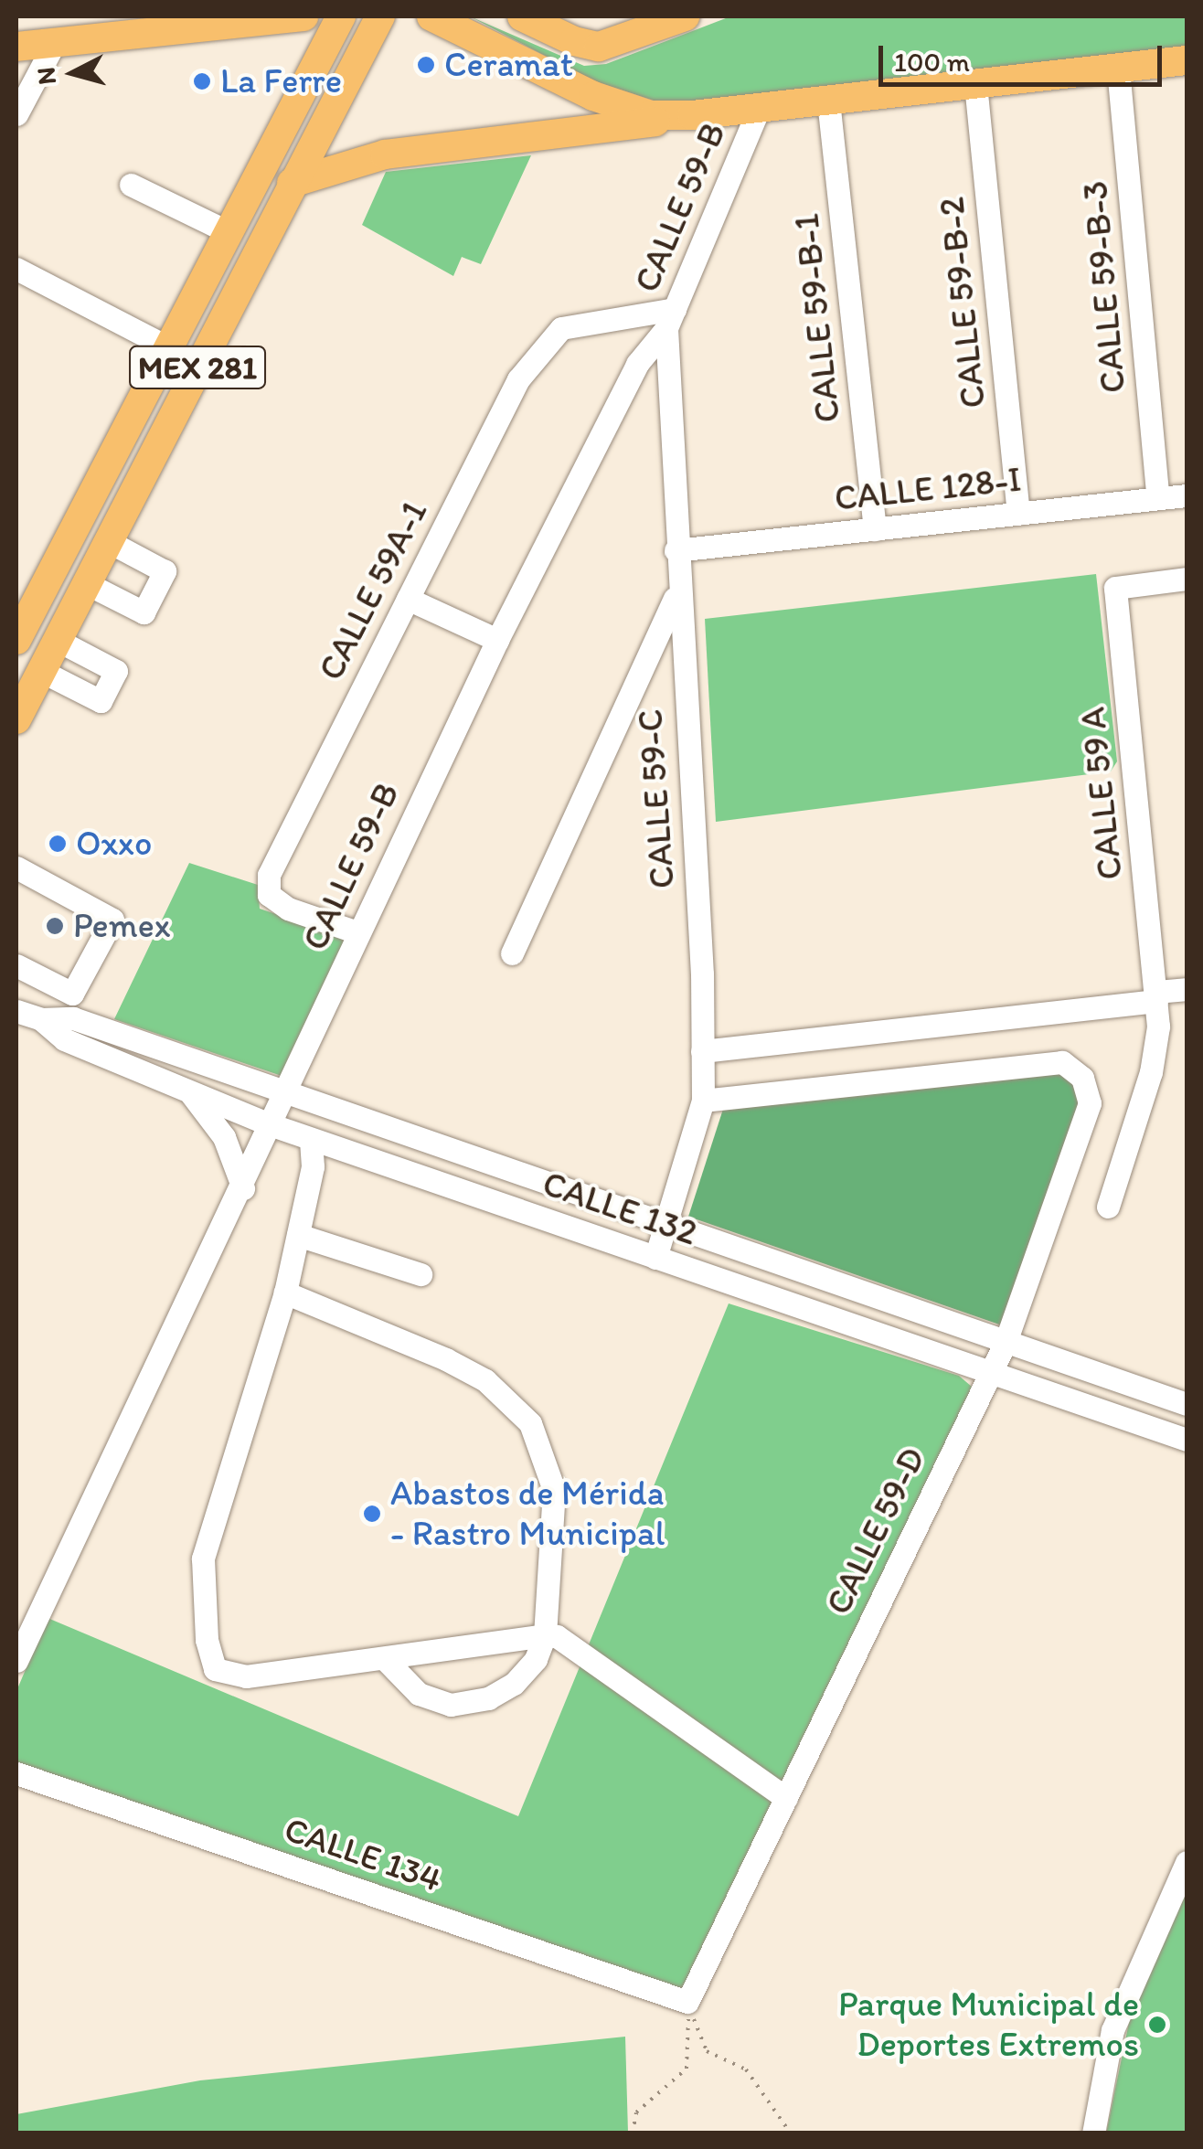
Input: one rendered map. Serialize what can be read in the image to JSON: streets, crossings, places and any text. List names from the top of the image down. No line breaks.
{"streets":{"main road":["MEX 281"],"street":["CALLE 59-B","CALLE 59-B-3","CALLE 59-B-2","CALLE 59-B-1","CALLE 128-I","CALLE 59A-1","CALLE 59 A","CALLE 59-C","CALLE 132","CALLE 59-D","CALLE 134"]},"crossings":[["CALLE 59-B","CALLE 59A-1"],["CALLE 59-B","CALLE 59-C"],["CALLE 59-B","CALLE 132"],["CALLE 59-B-3","CALLE 128-I"],["CALLE 59-B-2","CALLE 128-I"],["CALLE 59-B-1","CALLE 128-I"],["CALLE 128-I","CALLE 59-C"],["CALLE 59A-1","CALLE 59-C"],["CALLE 59-C","CALLE 132"],["CALLE 59-C","CALLE 59-D"],["CALLE 132","CALLE 59-D"],["CALLE 59-D","CALLE 134"]],"places":["Ceramat","La Ferre","Oxxo","Pemex","Abastos de Mérida - Rastro Municipal","Parque Municipal de Deportes Extremos"],"scale_bar":"100 m","north":"left"}
